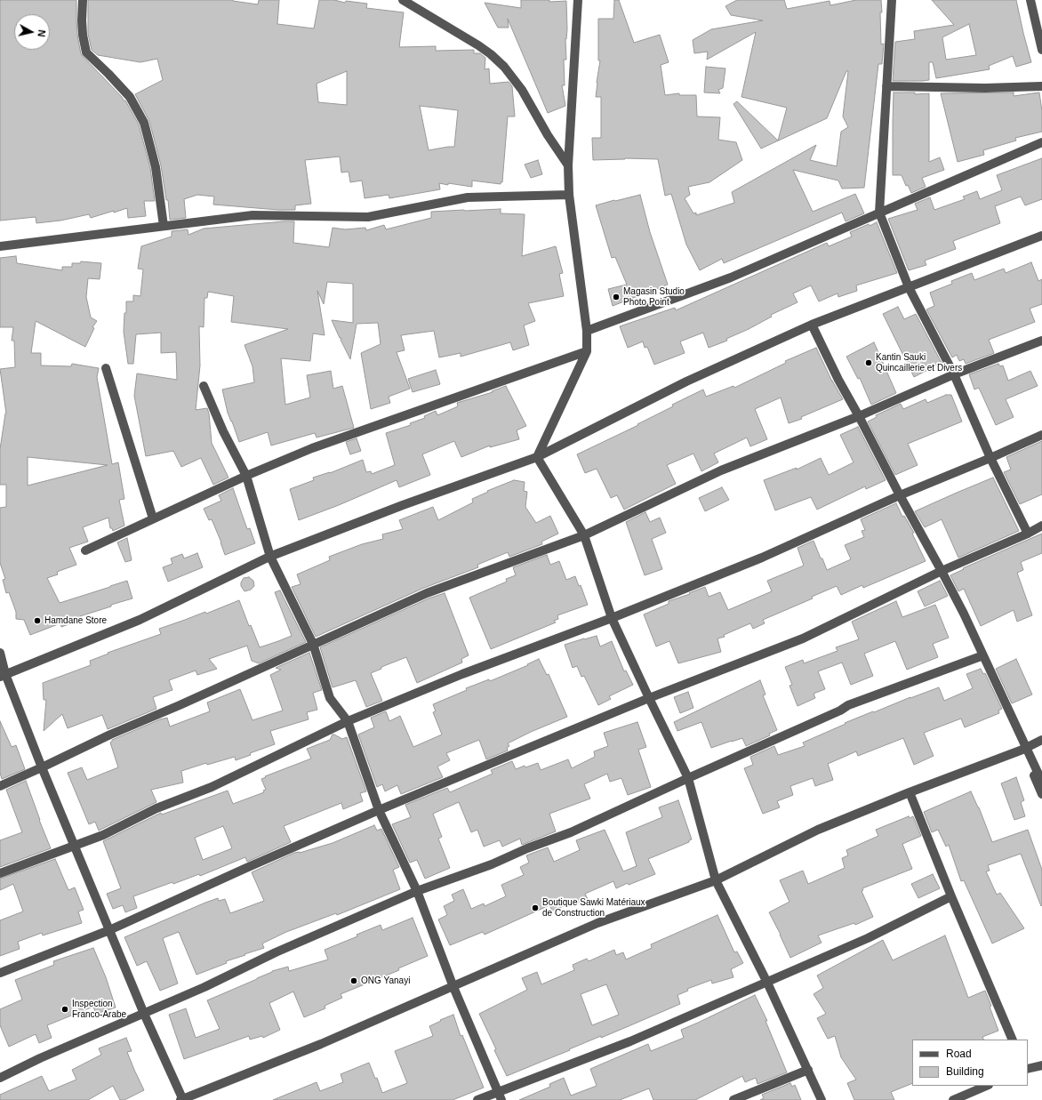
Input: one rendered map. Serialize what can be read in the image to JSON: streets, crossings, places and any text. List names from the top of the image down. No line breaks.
{"places":["Magasin Studio Photo Point","Kantin Sauki Quincaillerie et Divers","Hamdane Store","Boutique Sawki Matériaux de Construction","ONG Yanayi","Inspection Franco-Arabe"],"legend":["Road","Building"],"north":"right"}
